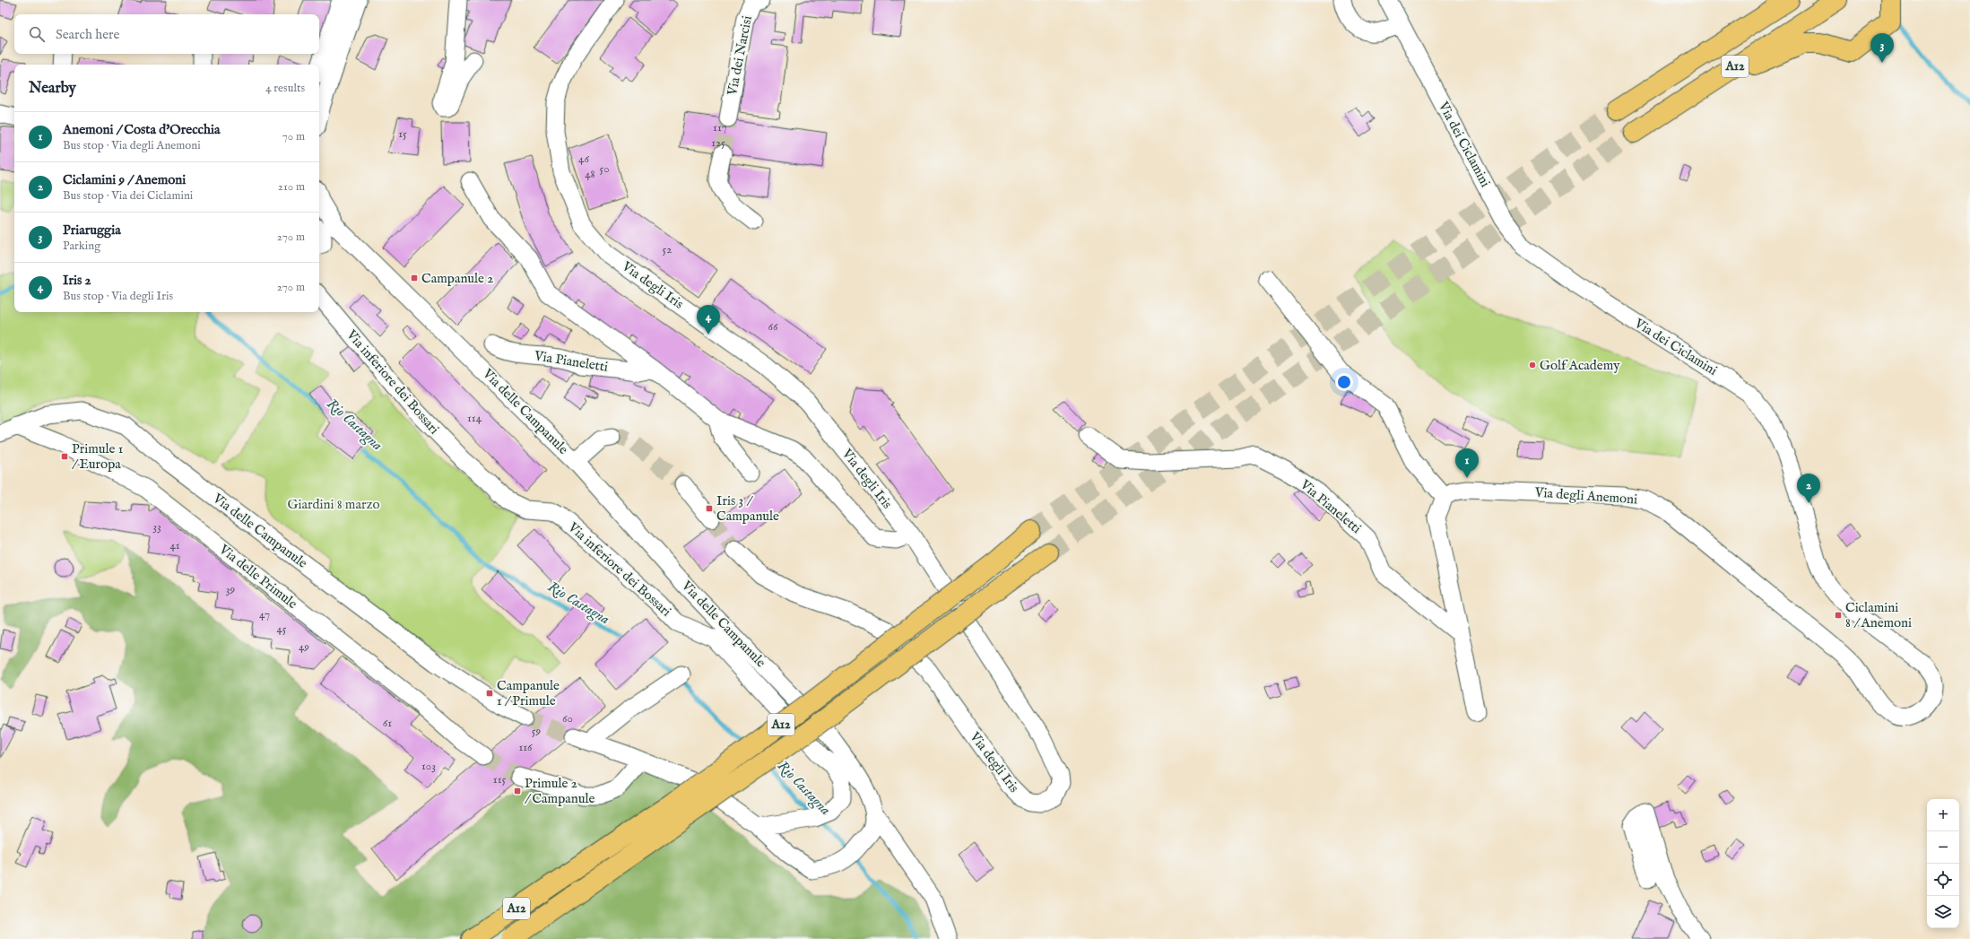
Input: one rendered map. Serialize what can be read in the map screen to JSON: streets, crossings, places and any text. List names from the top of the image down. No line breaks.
{"streets":{"highway":["A12"],"street":["Via dei Narcisi","Via dei Ciclamini","Via degli Iris","Via Pianeletti","Via inferiore dei Bossari","Via delle Campanule","Via degli Anemoni","Via delle Primule"]},"crossings":[["Via dei Ciclamini","Via degli Anemoni"],["Via inferiore dei Bossari","Via delle Campanule"],["Via delle Campanule","Via delle Primule"]],"water":["Rio Castagna"],"parks":["Giardini 8 marzo"],"places":{"transit":["Campanule 2","Primule 1 / Europa","Iris 3 / Campanule","Ciclamini 8 / Anemoni","Campanule 1 / Primule","Primule 2 / Campanule"],"other":["Golf Academy"]},"house_numbers":["117","15","125","46","50","48","52","66","114","33","41","39","47","45","49","60","61","59","116","103","115"],"page":{"search":"Search here","pins":["3","4","1","2"],"heading":["Nearby","4 results"],"list":[{"mark":"1","name":"Anemoni / Costa d'Orecchia","note":"Bus stop · Via degli Anemoni","value":"70 m"},{"mark":"2","name":"Ciclamini 9 / Anemoni","note":"Bus stop · Via dei Ciclamini","value":"210 m"},{"mark":"3","name":"Priaruggia","note":"Parking","value":"270 m"},{"mark":"4","name":"Iris 2","note":"Bus stop · Via degli Iris","value":"270 m"}],"map_buttons":["+","−"]}}
